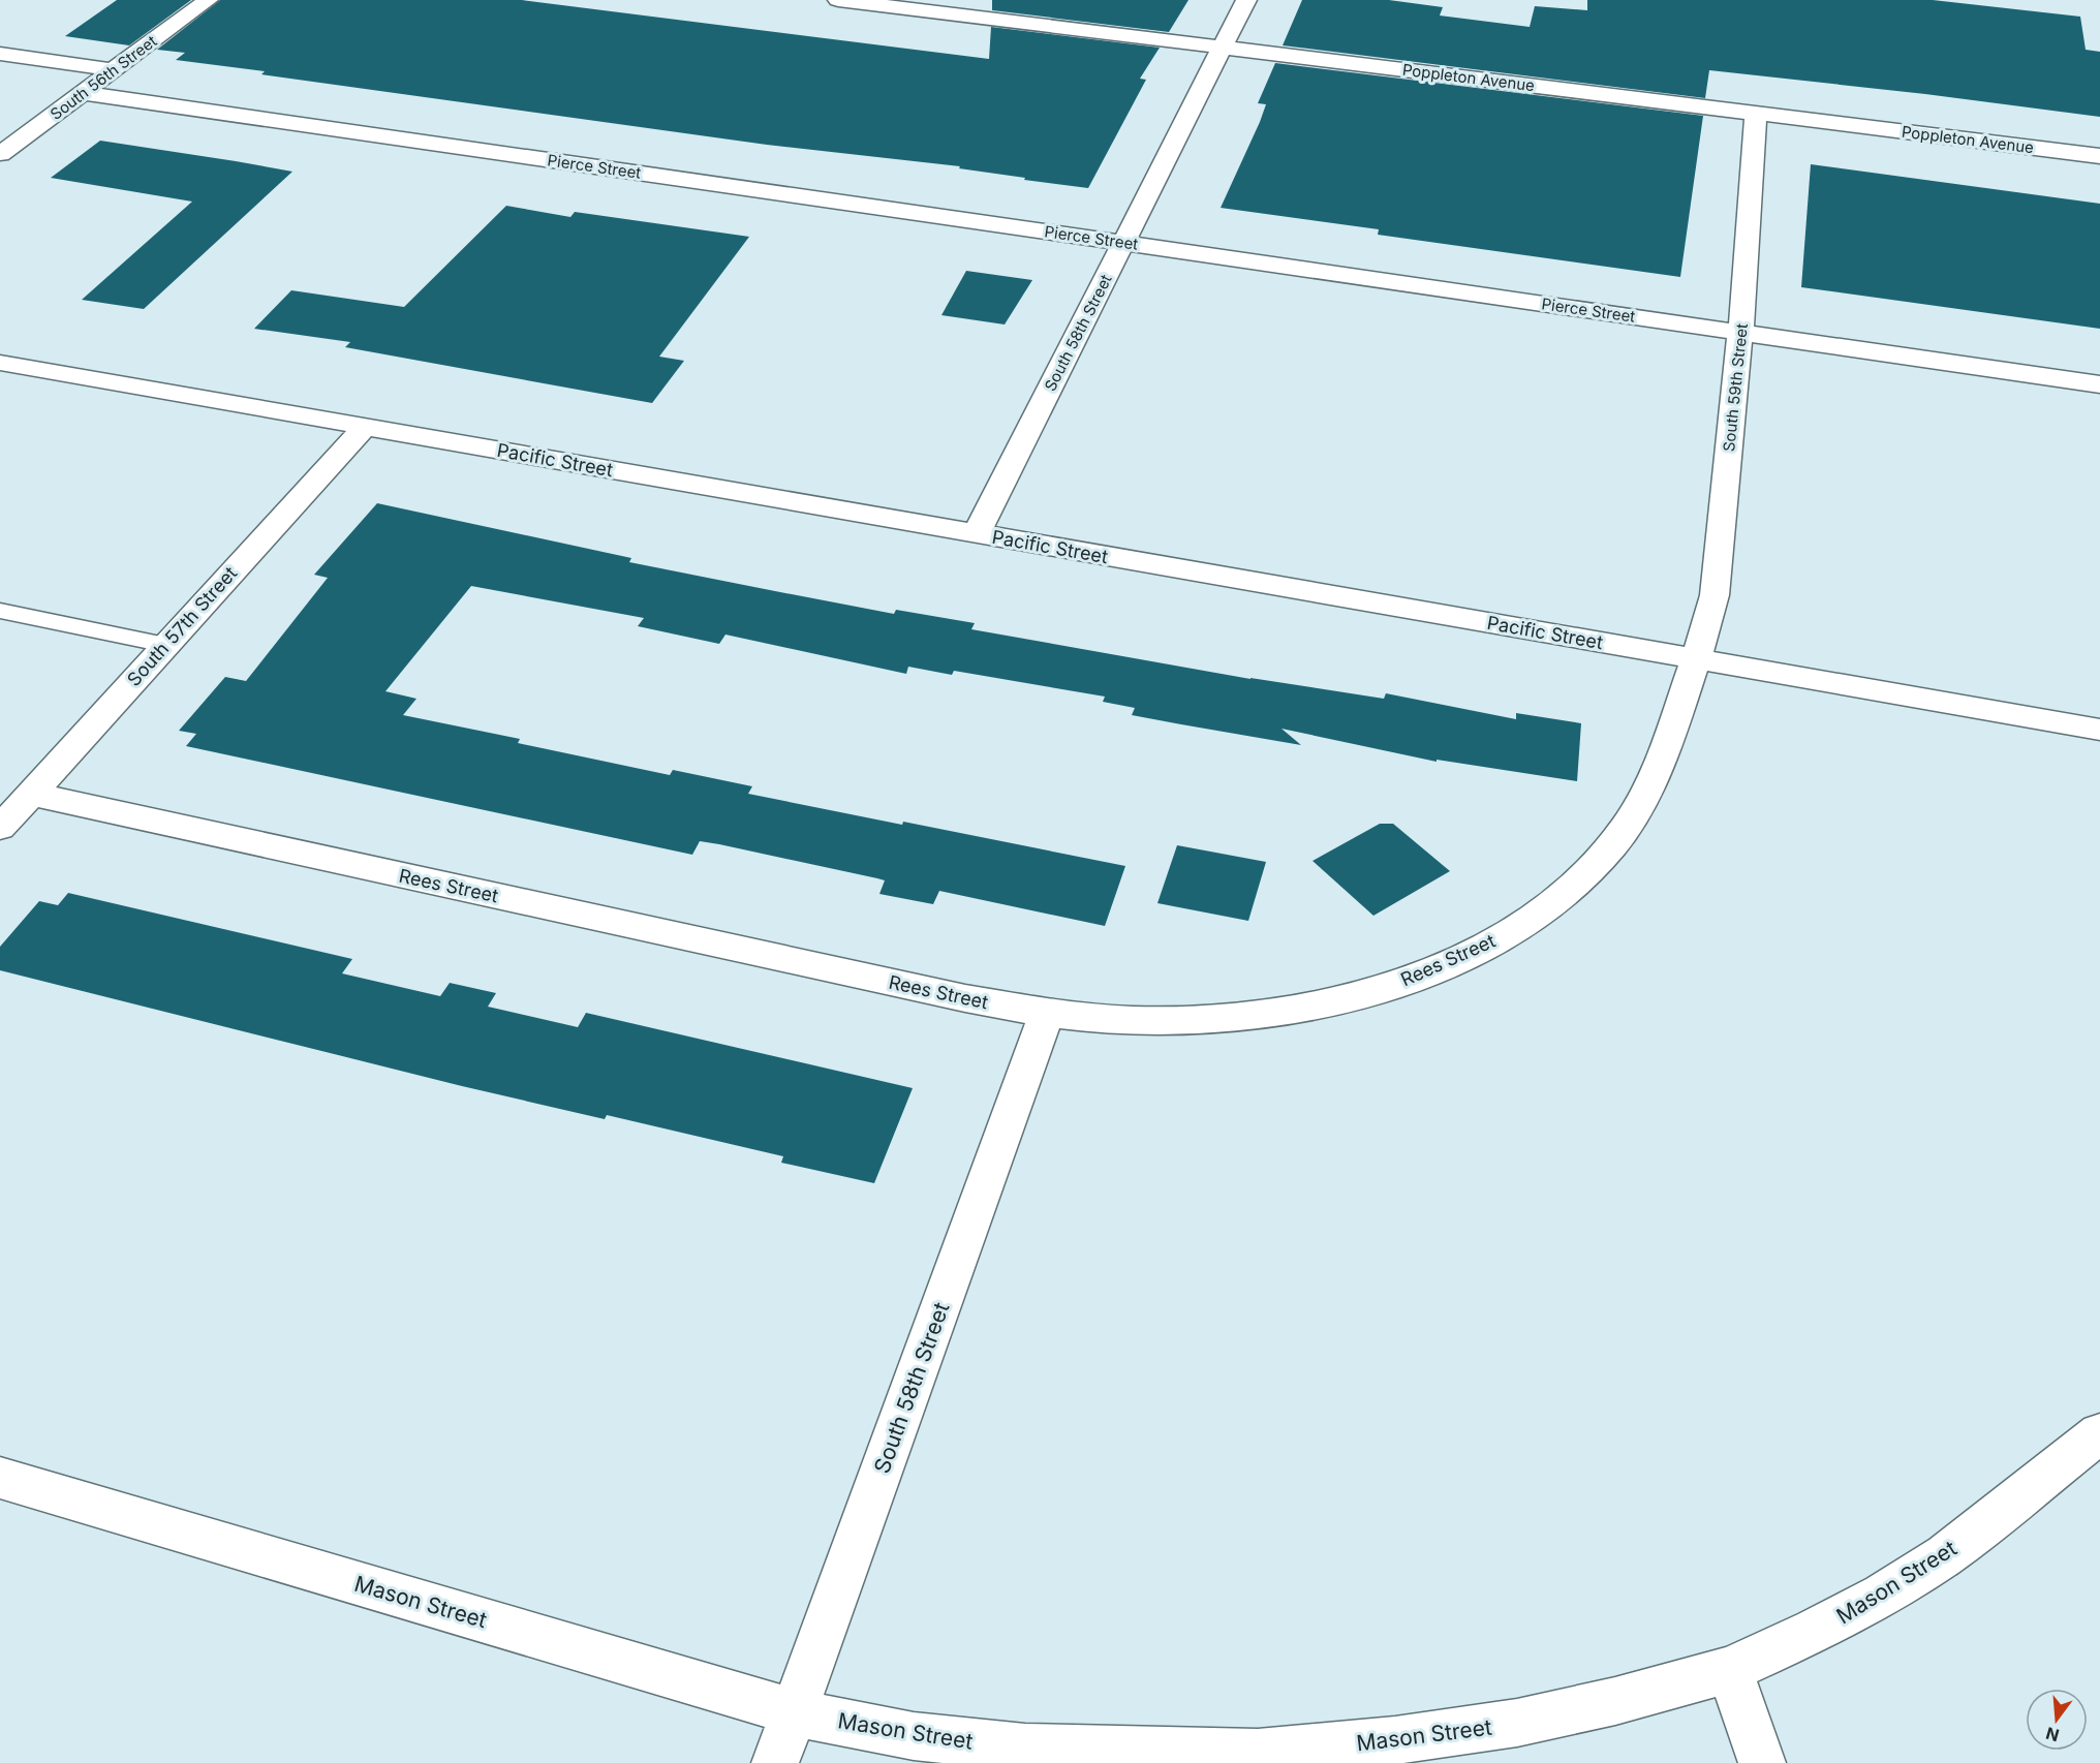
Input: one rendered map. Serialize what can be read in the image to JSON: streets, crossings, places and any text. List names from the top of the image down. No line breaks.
{"streets":{"street":["South 56th Street","Poppleton Avenue","Pierce Street","South 58th Street","South 59th Street","Pacific Street","South 57th Street","Rees Street","Mason Street"]},"crossings":[["South 56th Street","Pierce Street"],["Poppleton Avenue","South 58th Street"],["Poppleton Avenue","South 59th Street"],["Pierce Street","South 58th Street"],["Pierce Street","South 59th Street"],["South 58th Street","Pacific Street"],["South 58th Street","Rees Street"],["South 58th Street","Mason Street"],["South 59th Street","Pacific Street"],["South 59th Street","Rees Street"],["Pacific Street","South 57th Street"],["Pacific Street","Rees Street"],["South 57th Street","Rees Street"]],"north":"bottom"}
